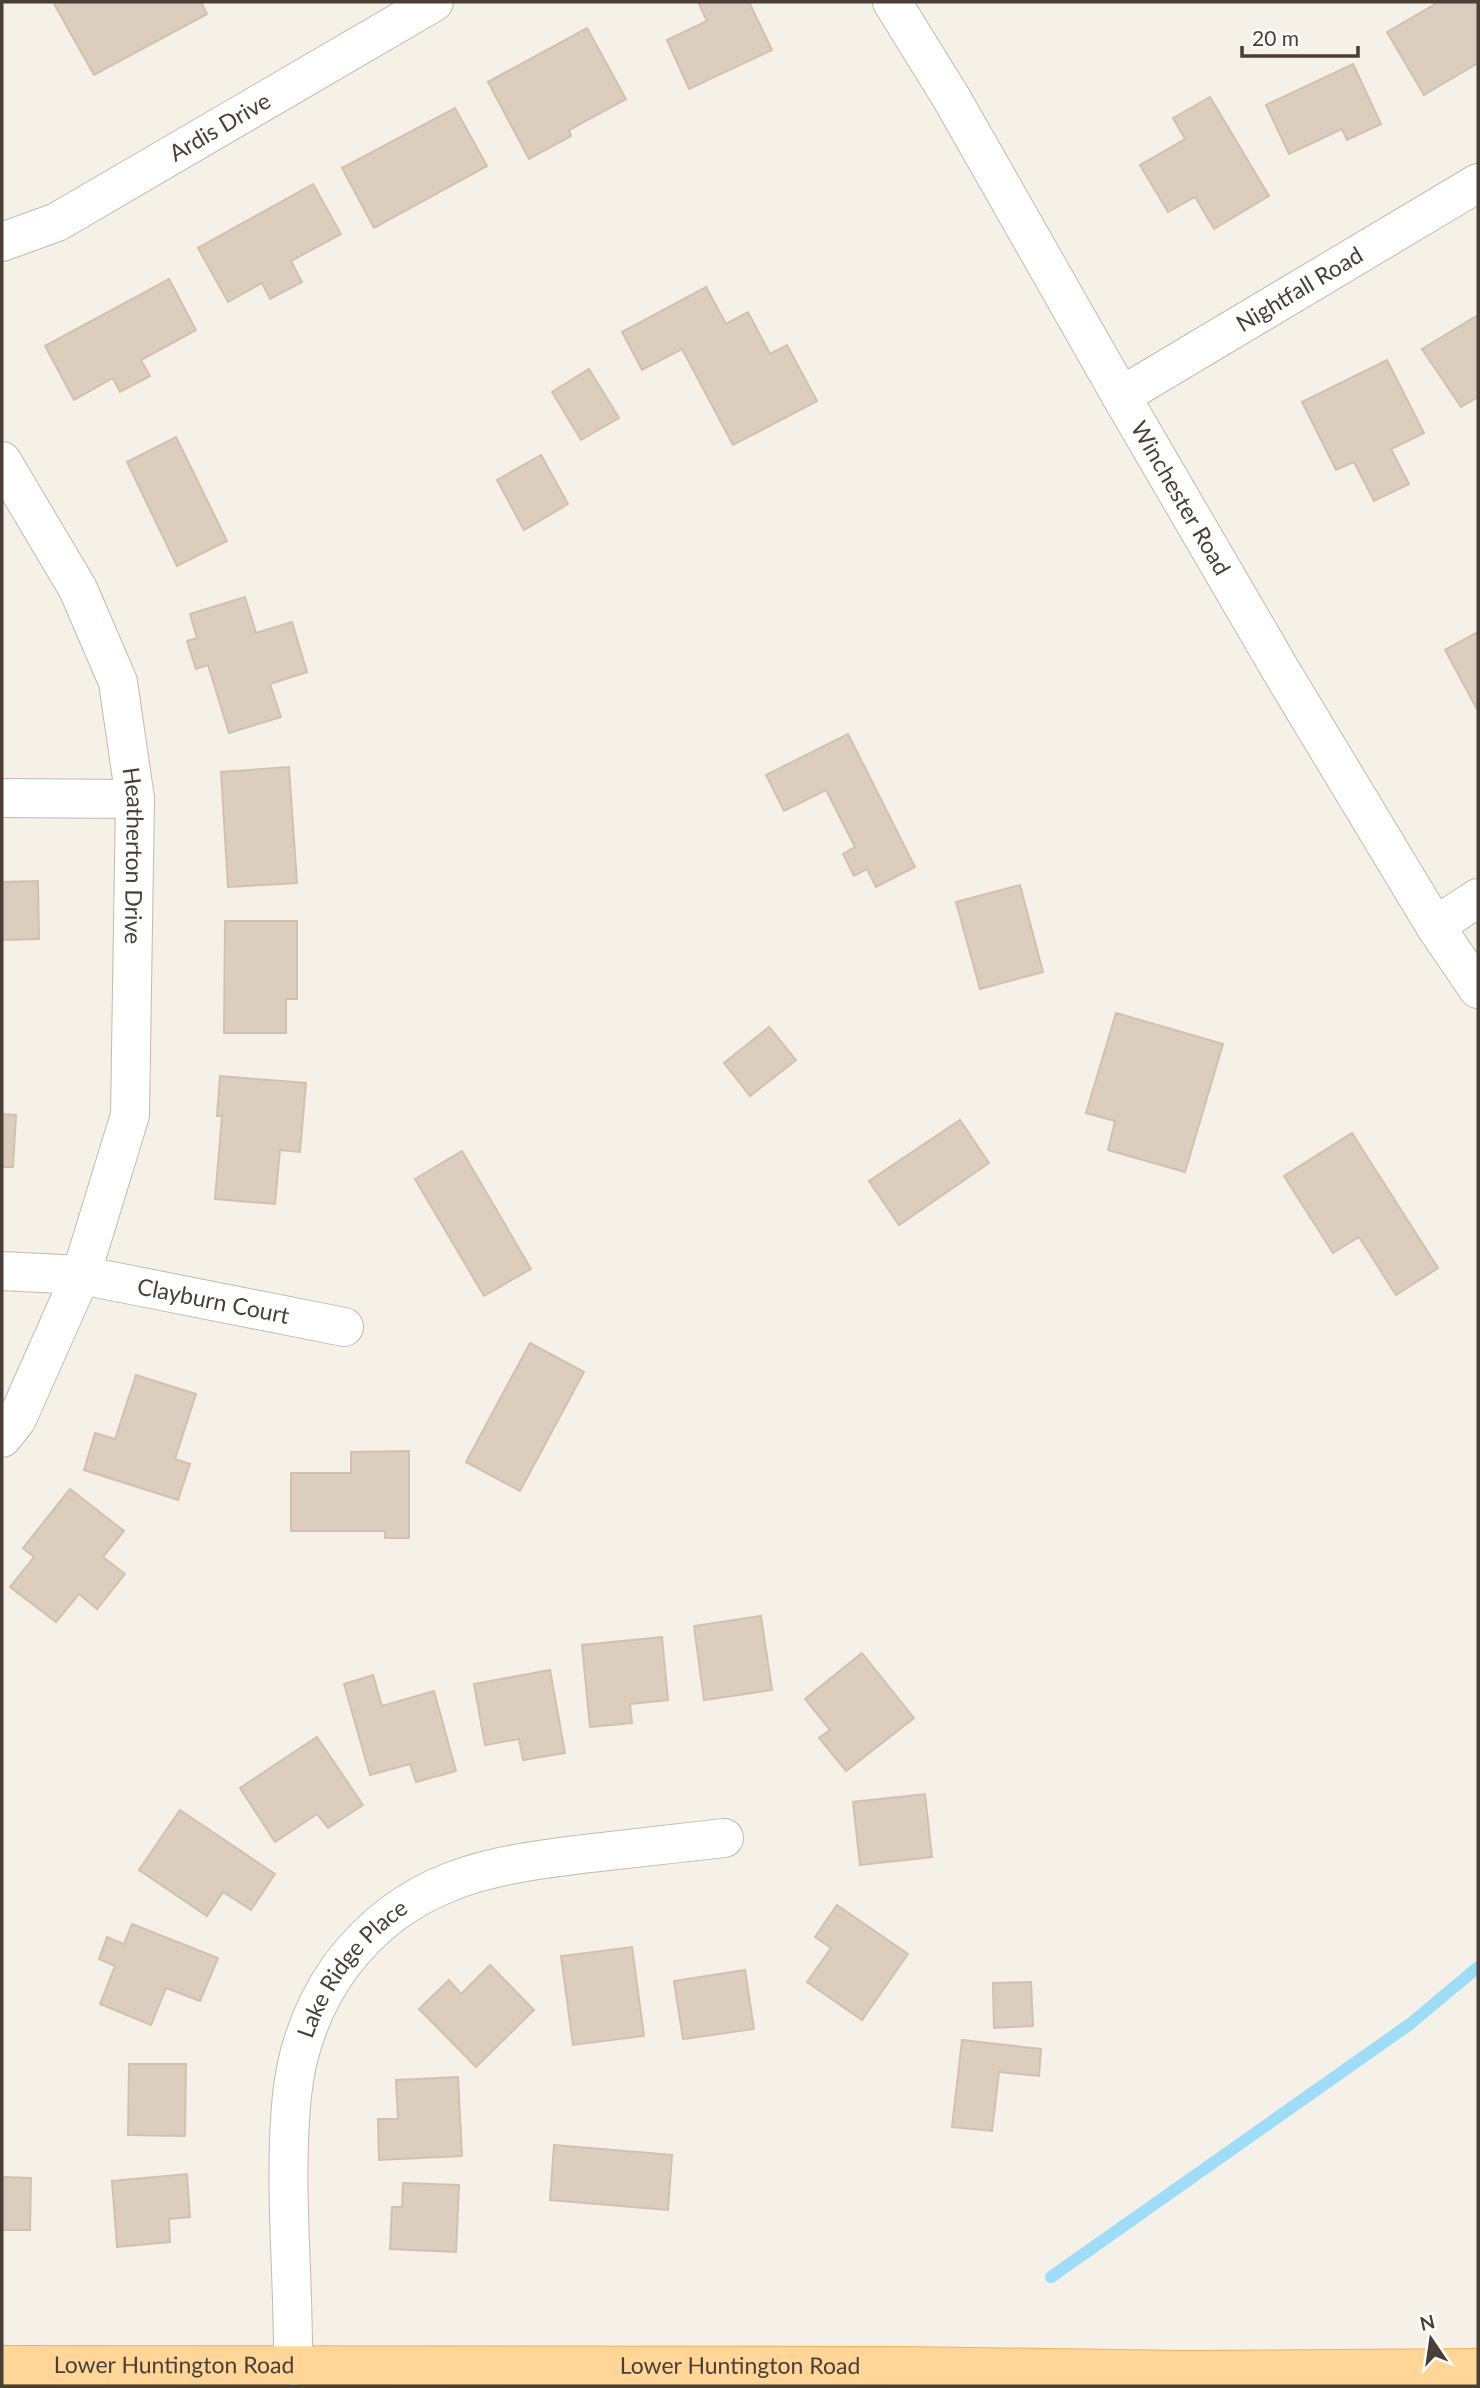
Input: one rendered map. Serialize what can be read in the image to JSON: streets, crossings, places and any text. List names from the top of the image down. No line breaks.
{"streets":{"main road":["Lower Huntington Road"],"street":["Ardis Drive","Nightfall Road","Winchester Road","Heatherton Drive","Clayburn Court","Lake Ridge Place"]},"crossings":[["Nightfall Road","Winchester Road"],["Heatherton Drive","Clayburn Court"],["Lake Ridge Place","Lower Huntington Road"]],"scale_bar":"20 m","north":"top"}
